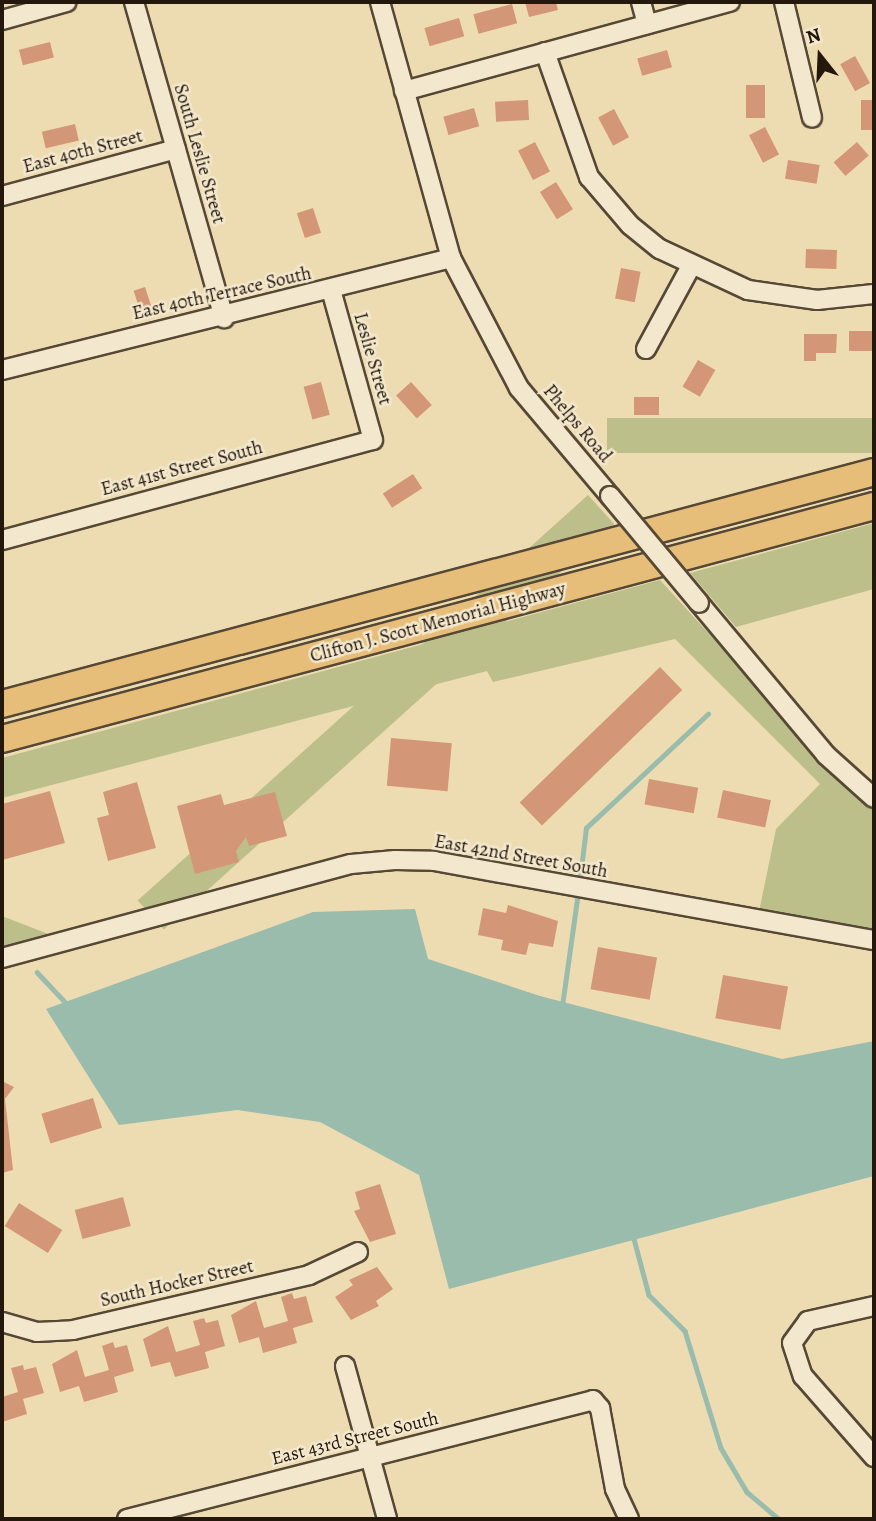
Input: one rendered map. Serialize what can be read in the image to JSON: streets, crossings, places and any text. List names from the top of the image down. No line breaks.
{"streets":{"highway":["Clifton J. Scott Memorial Highway"],"street":["East 40th Street","South Leslie Street","East 40th Terrace South","Leslie Street","Phelps Road","East 41st Street South","East 42nd Street South","South Hocker Street","East 43rd Street South"]},"crossings":[["East 40th Street","South Leslie Street"],["South Leslie Street","East 40th Terrace South"],["East 40th Terrace South","Leslie Street"],["East 40th Terrace South","Phelps Road"],["Leslie Street","East 41st Street South"]],"north":"top"}
